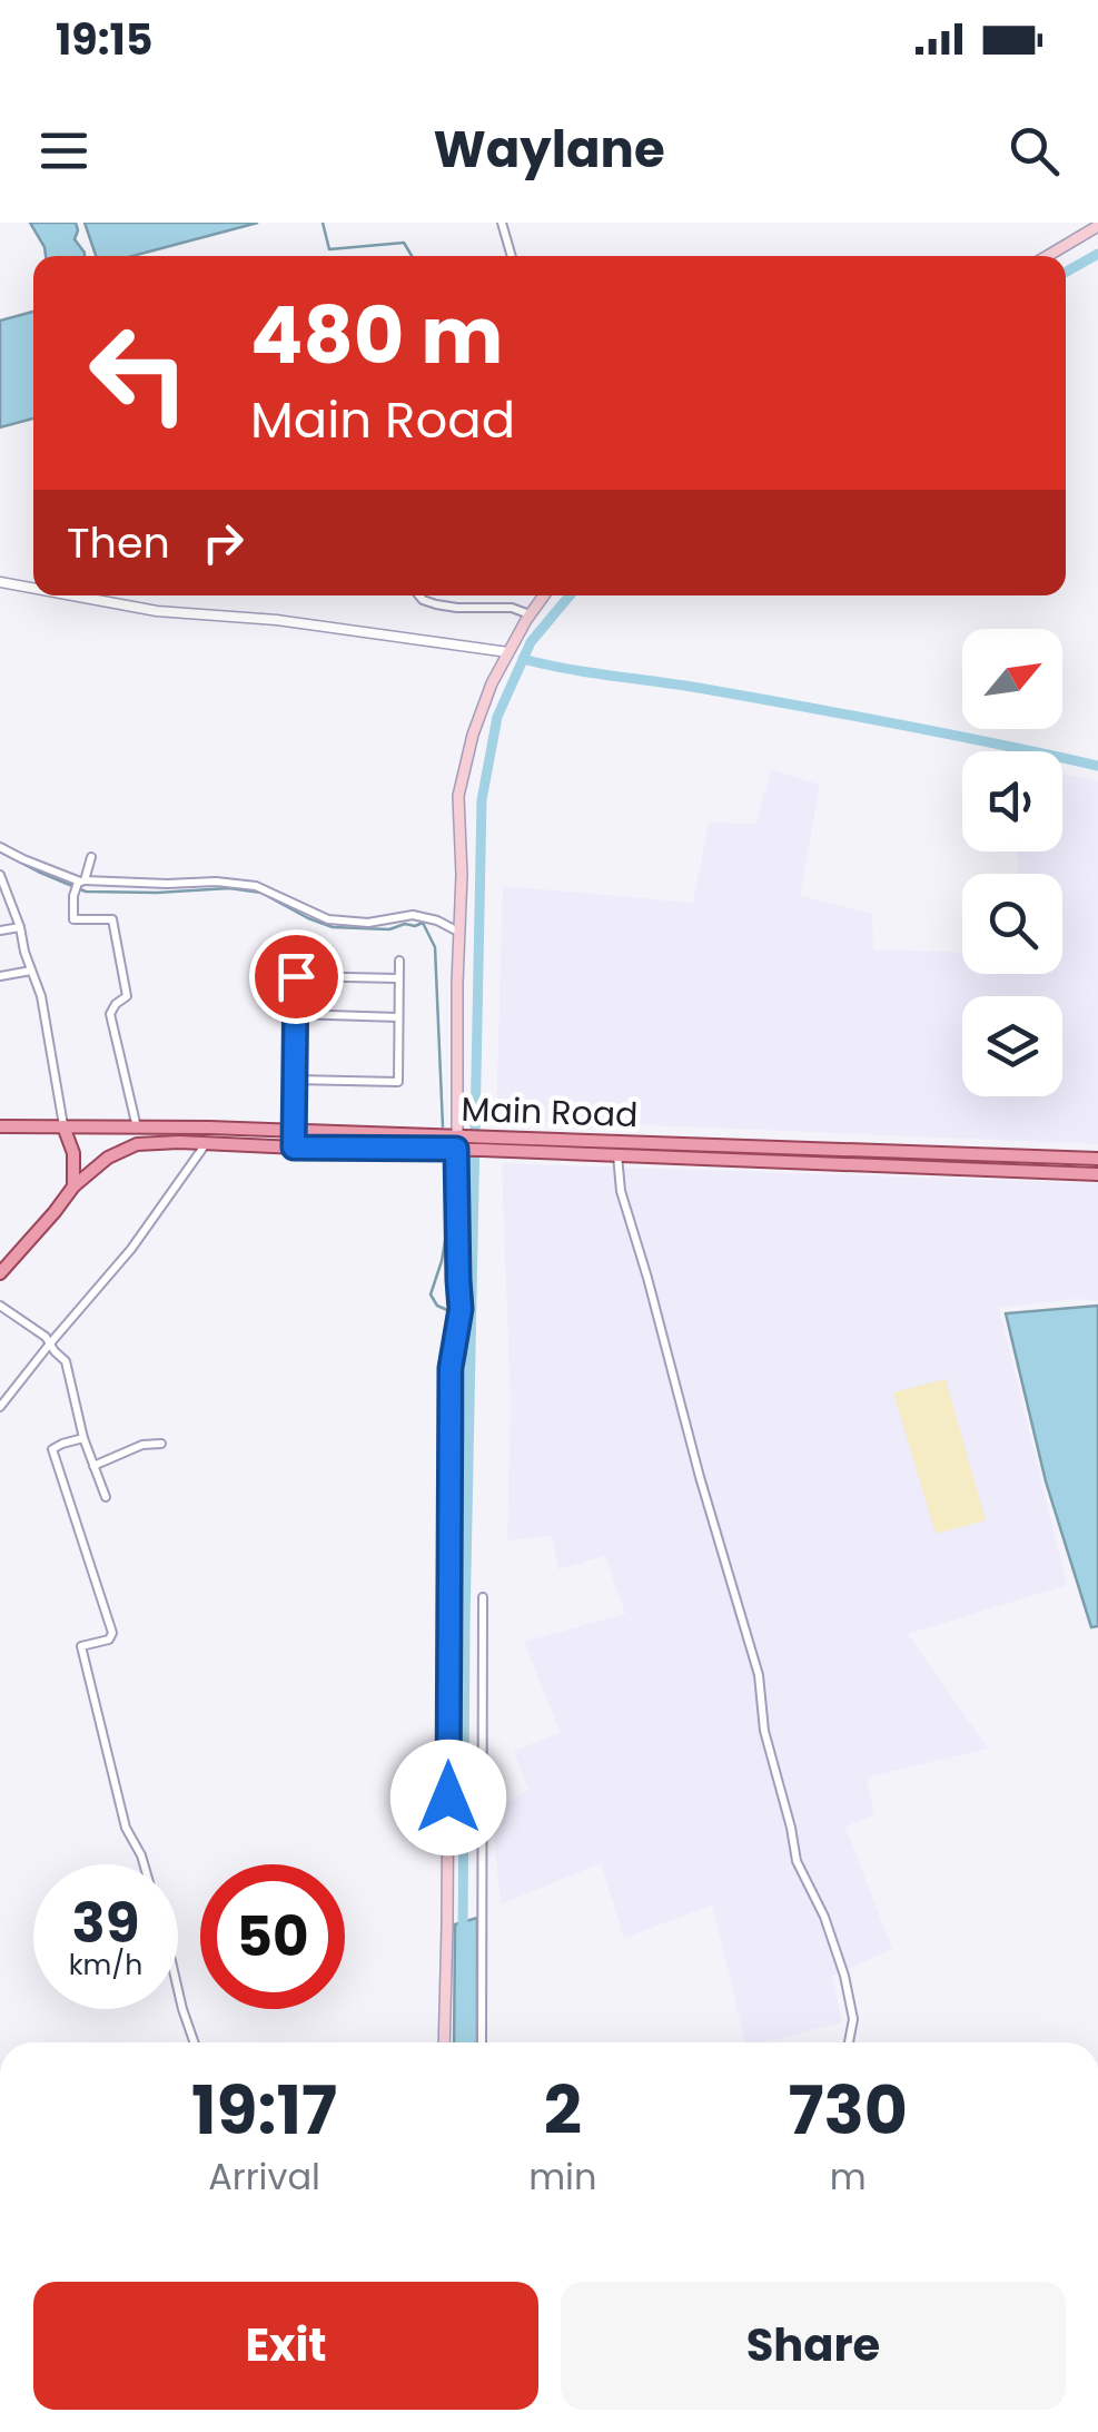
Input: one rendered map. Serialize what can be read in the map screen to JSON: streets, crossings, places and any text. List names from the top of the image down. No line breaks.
{"streets":{"main road":["Main Road"]},"north":"top right","page":{"status":"19:15","header":"Waylane","turn":["480 m","Main Road"],"then":"Then","speed":"39 km/h","limit":"50","eta":["19:17","Arrival","2","min","730","m"],"buttons":["Exit","Share"]}}
